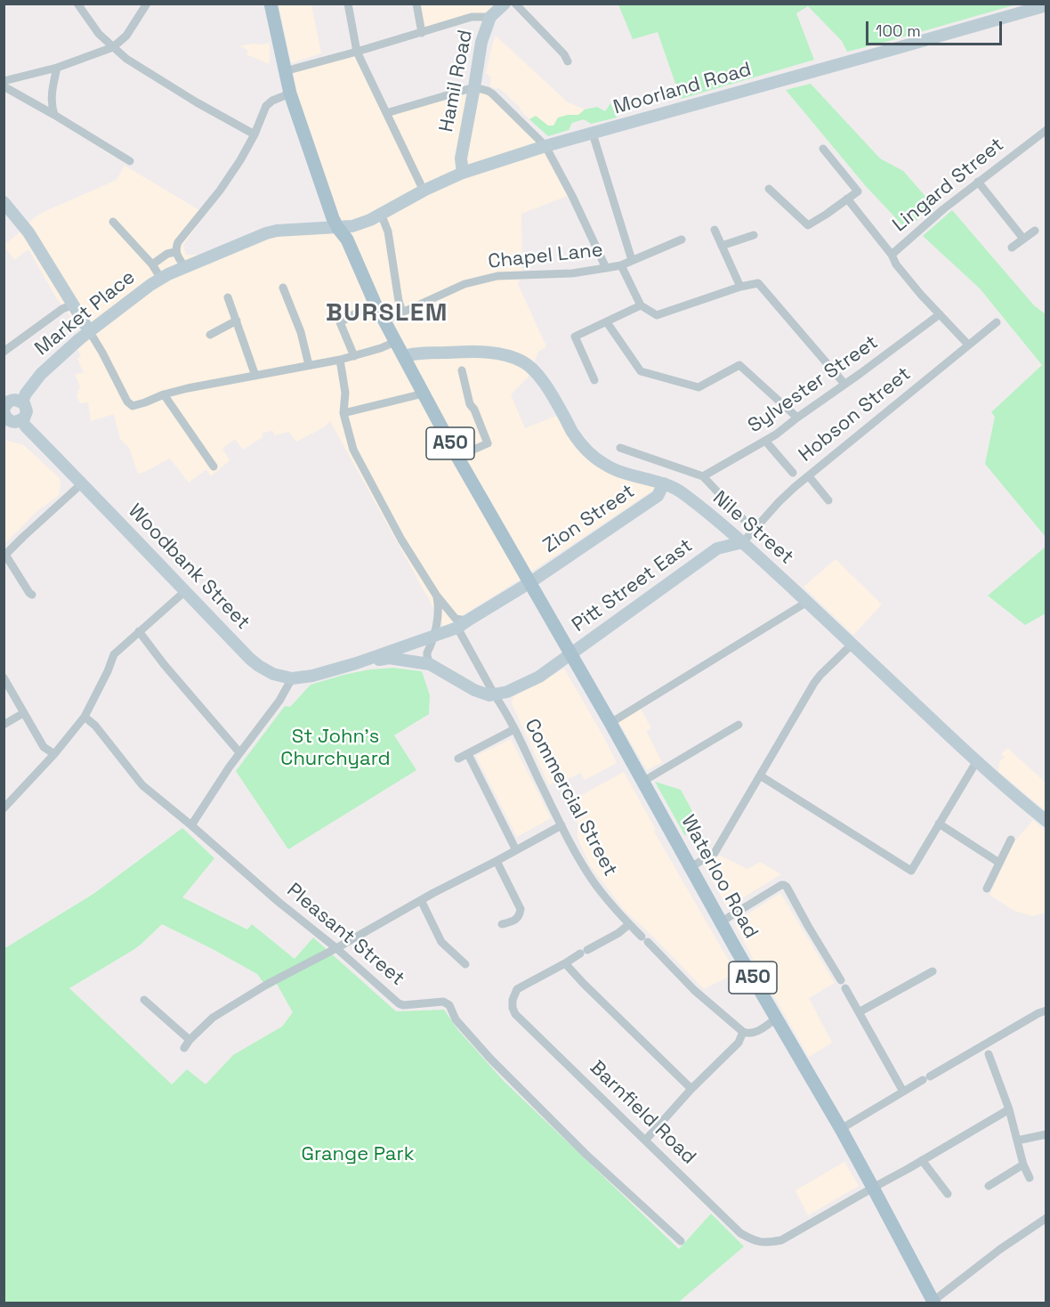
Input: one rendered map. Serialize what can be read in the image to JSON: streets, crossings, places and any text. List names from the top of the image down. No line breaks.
{"streets":{"main road":["Hamil Road","Moorland Road","Market Place","A50","Zion Street","Nile Street","Woodbank Street","Pitt Street East","Waterloo Road"],"street":["Lingard Street","Chapel Lane","Sylvester Street","Hobson Street","Commercial Street","Pleasant Street","Barnfield Road"]},"crossings":[["Hamil Road","Moorland Road"],["Moorland Road","Market Place"],["Moorland Road","A50"],["Lingard Street","Sylvester Street"],["Lingard Street","Hobson Street"],["Chapel Lane","A50"],["Market Place","A50"],["Market Place","Woodbank Street"],["Hobson Street","Nile Street"],["Hobson Street","Pitt Street East"],["A50","Zion Street"],["A50","Nile Street"],["A50","Waterloo Road"],["Zion Street","Nile Street"],["Zion Street","Woodbank Street"],["Zion Street","Commercial Street"],["Zion Street","Waterloo Road"],["Nile Street","Pitt Street East"],["Pitt Street East","Commercial Street"],["Pitt Street East","Waterloo Road"],["Waterloo Road","Barnfield Road"]],"districts":["BURSLEM"],"parks":["St John's Churchyard","Grange Park"],"scale_bar":"100 m"}
